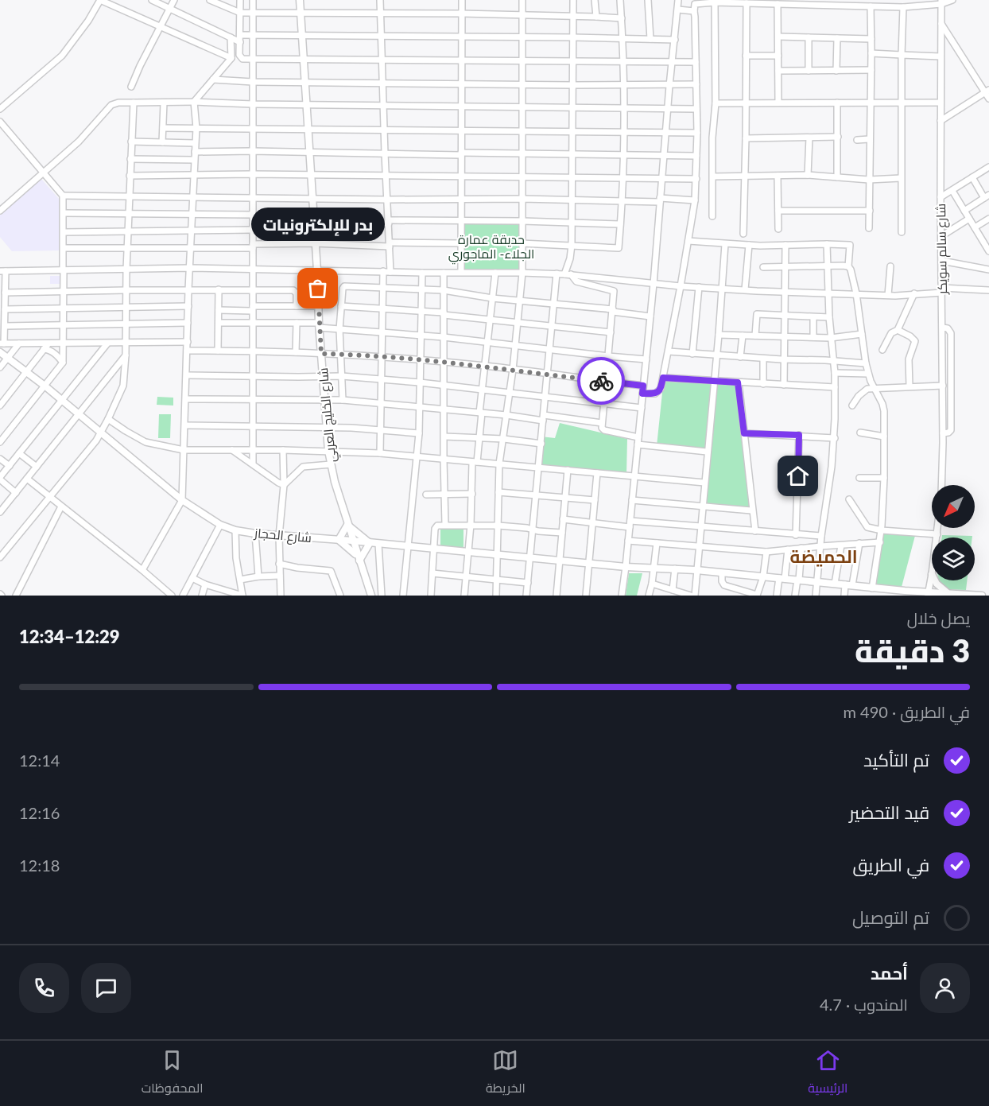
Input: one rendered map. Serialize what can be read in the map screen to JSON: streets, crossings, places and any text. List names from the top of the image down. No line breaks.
{"streets":{"main road":["شارع الخليج العربي","شارع الحجاز"],"street":["شارع سالم سويكر"]},"crossings":[["شارع الخليج العربي","شارع الحجاز"]],"districts":["الحميضة"],"parks":["حديقة عمارة الجلاء- الماجوري"],"places":["بدر للإلكترونيات"],"north":"bottom left","page":{"bubble":"بدر للإلكترونيات","heading":["3 دقيقة","يصل خلال","12:29–12:34"],"panel":["أحمد","المندوب · 4.7"],"bar":"في الطريق · 490 m","list":[["تم التأكيد","12:14"],["قيد التحضير","12:16"],["في الطريق","12:18"],"تم التوصيل"],"tabs":["الرئيسية","الخريطة","المحفوظات"]}}
